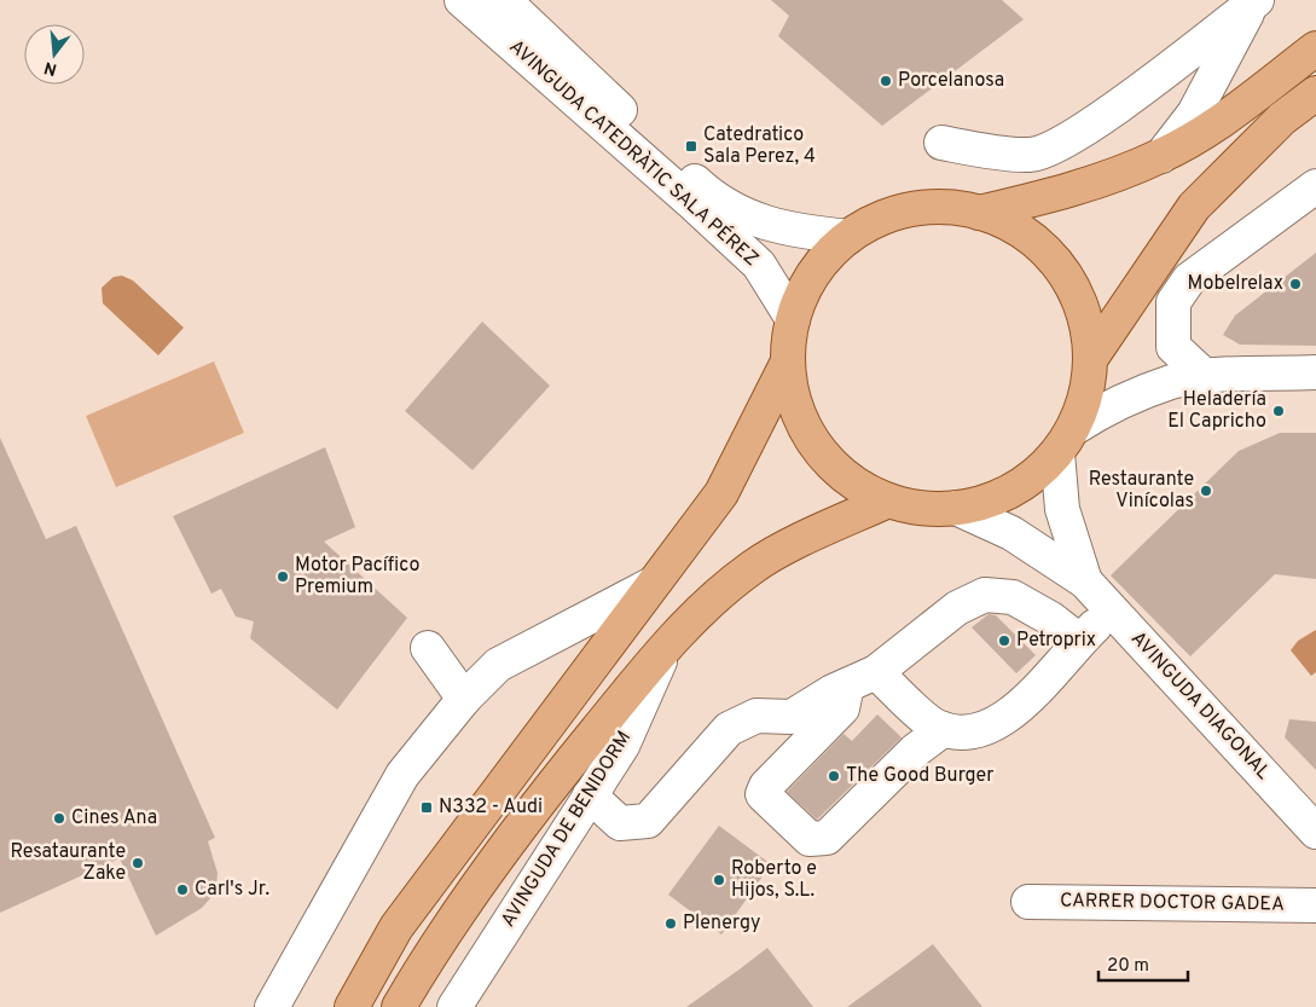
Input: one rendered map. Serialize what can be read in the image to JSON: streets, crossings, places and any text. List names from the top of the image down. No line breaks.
{"streets":{"street":["AVINGUDA CATEDRÀTIC SALA PÉREZ","AVINGUDA DIAGONAL","AVINGUDA DE BENIDORM","CARRER DOCTOR GADEA"]},"places":{"other":["Porcelanosa","Mobelrelax","Heladería El Capricho","Restaurante Vinícolas","Motor Pacífico Premium","Petroprix","The Good Burger","Cines Ana","Resataurante Zake","Roberto e Hijos, S.L.","Carl's Jr.","Plenergy"],"transit":["Catedratico Sala Perez, 4","N332 - Audi"]},"scale_bar":"20 m","north":"bottom"}
